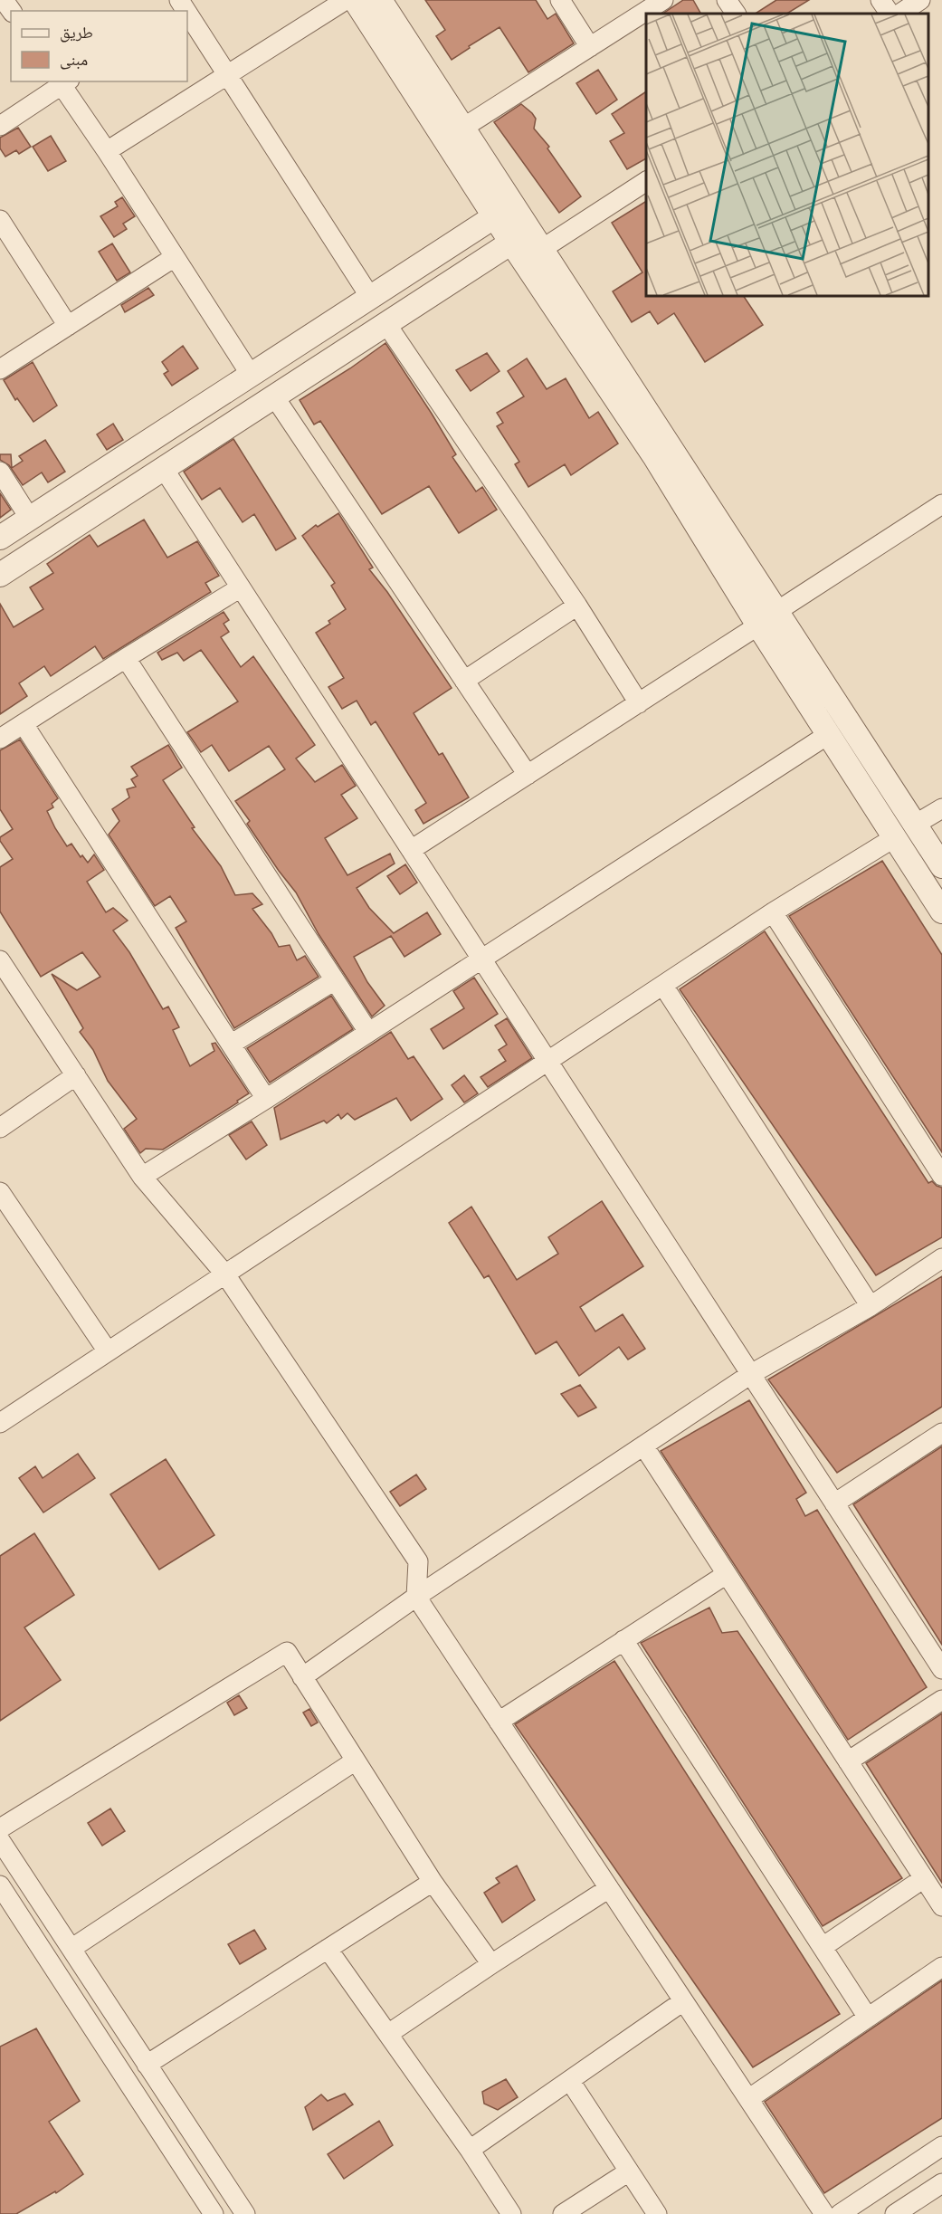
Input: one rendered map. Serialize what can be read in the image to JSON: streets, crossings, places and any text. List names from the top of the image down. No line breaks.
{"legend":["طريق","مبنى"]}
